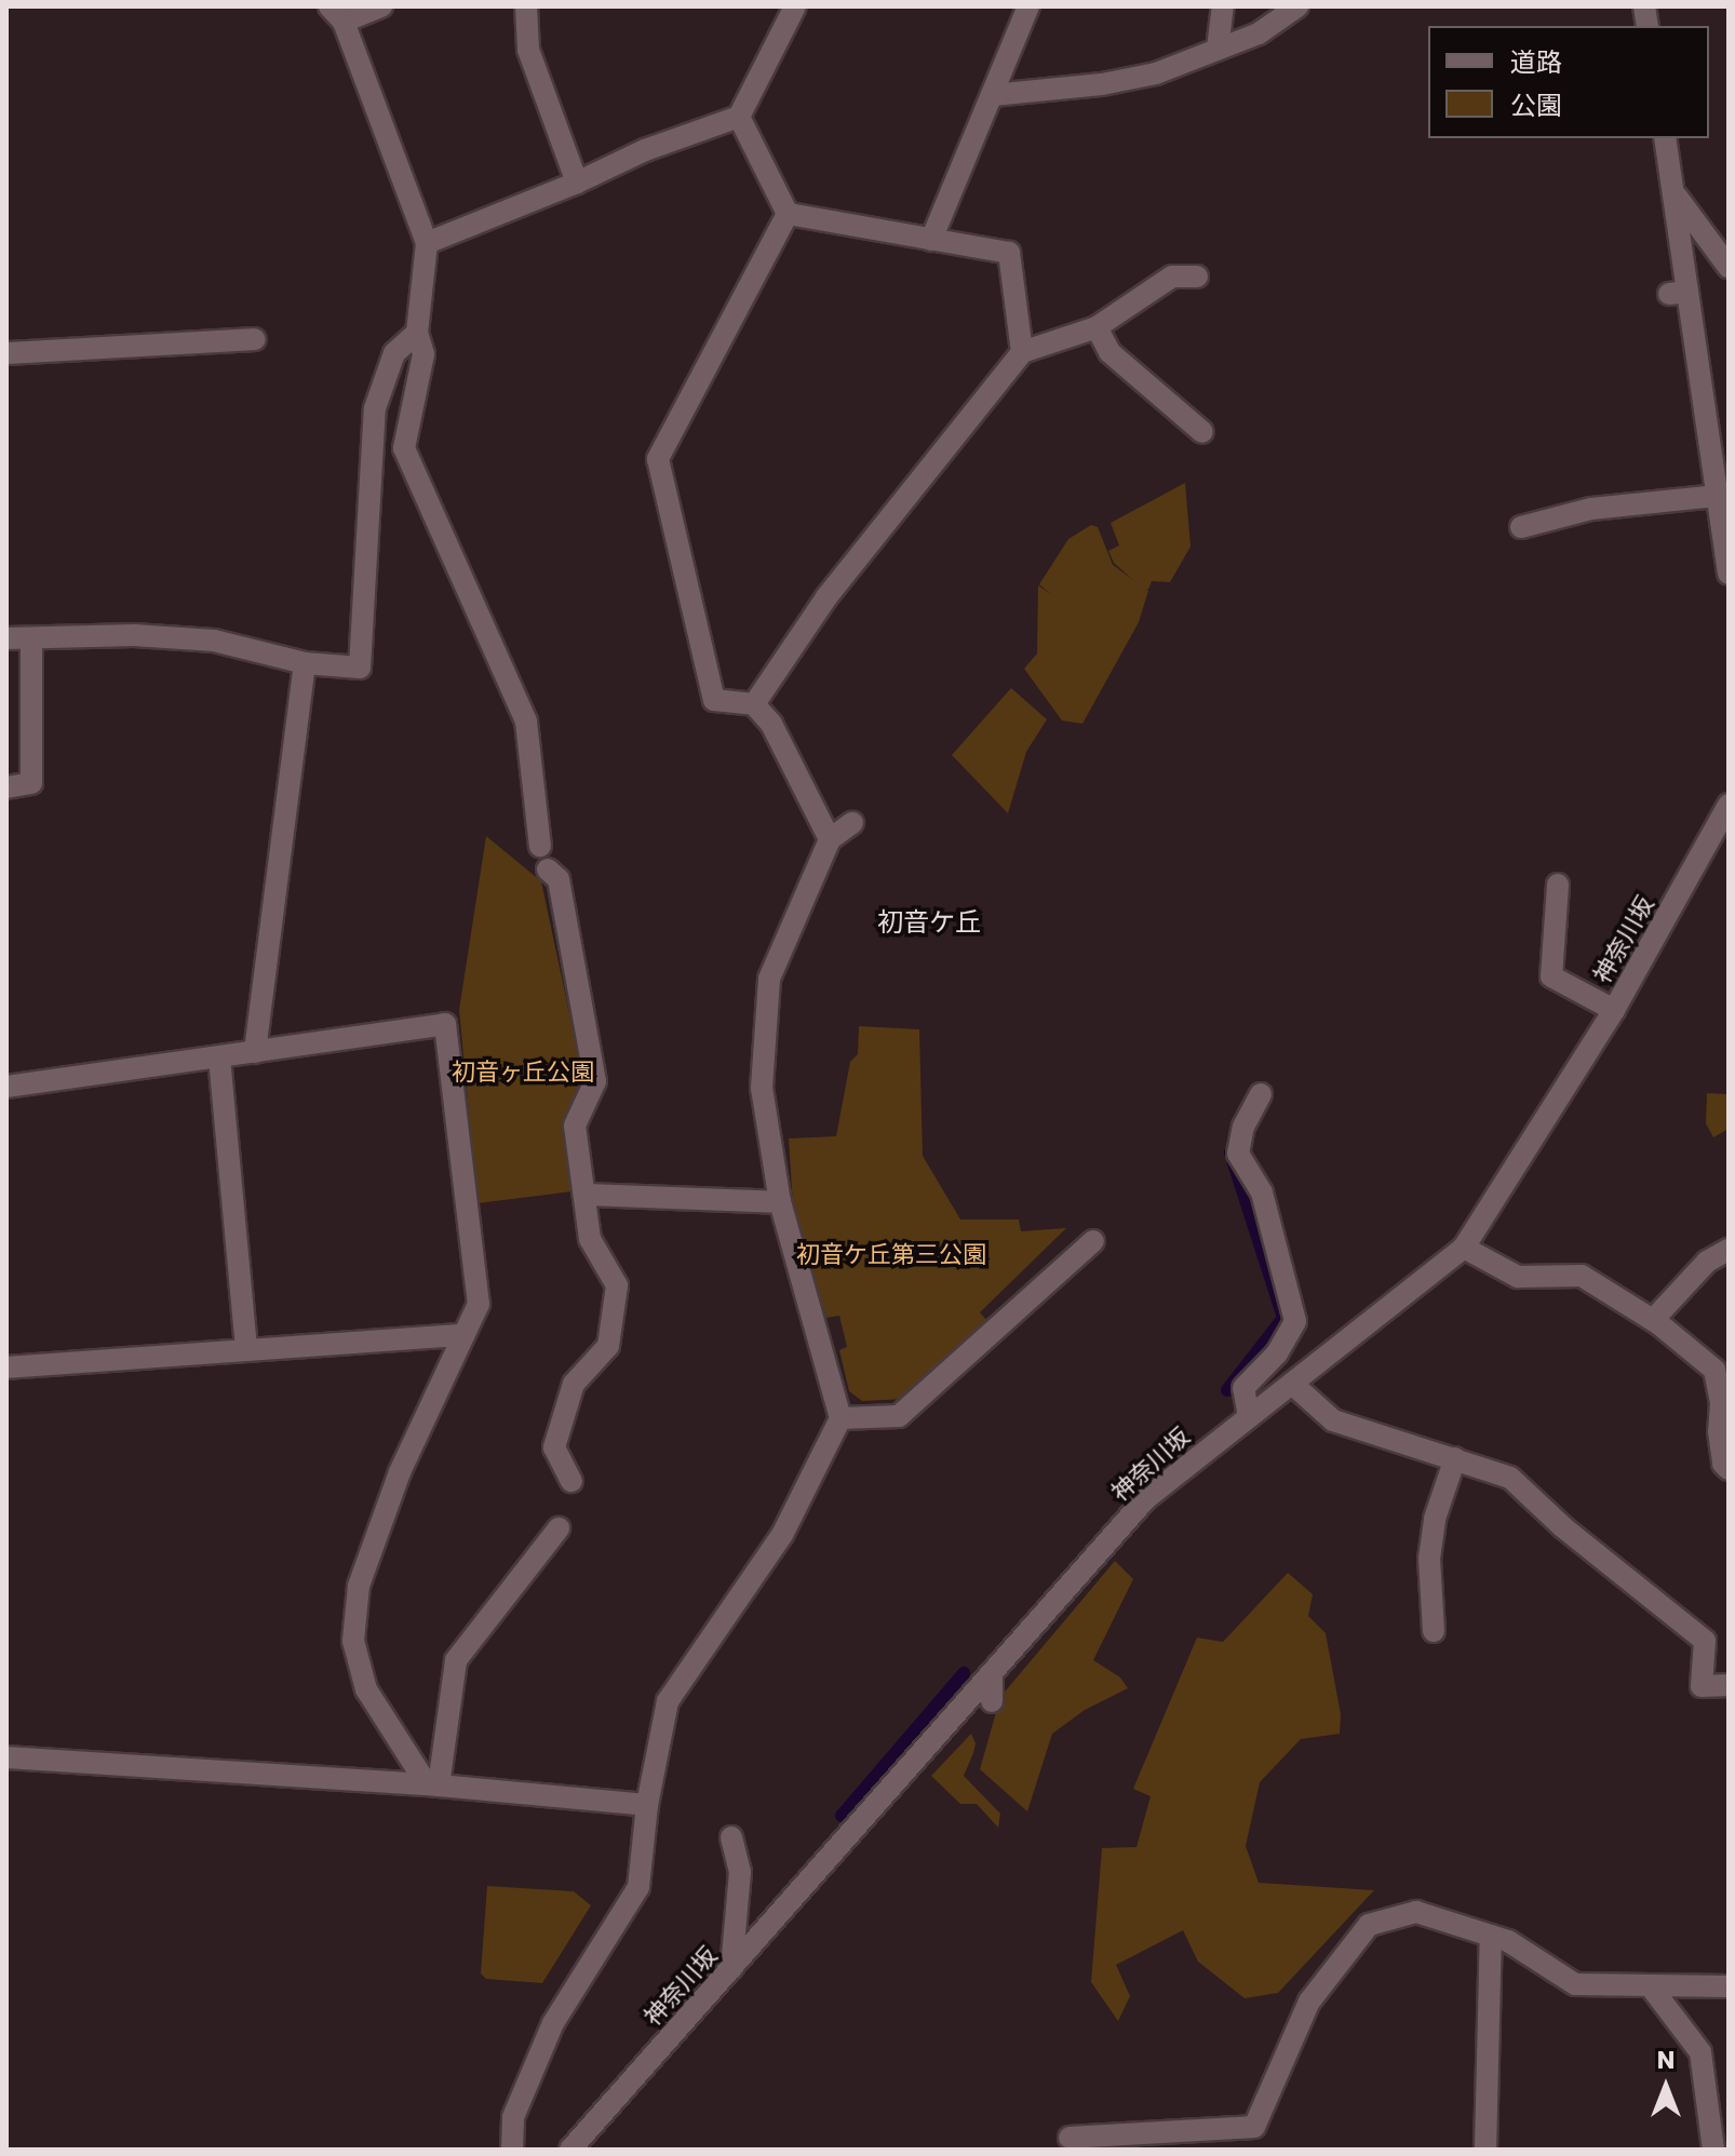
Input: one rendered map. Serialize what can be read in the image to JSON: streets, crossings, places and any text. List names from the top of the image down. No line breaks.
{"streets":{"street":["神奈川坂"]},"districts":["初音ケ丘"],"parks":["初音ヶ丘公園","初音ケ丘第三公園"],"legend":["道路","公園"],"north":"top"}
